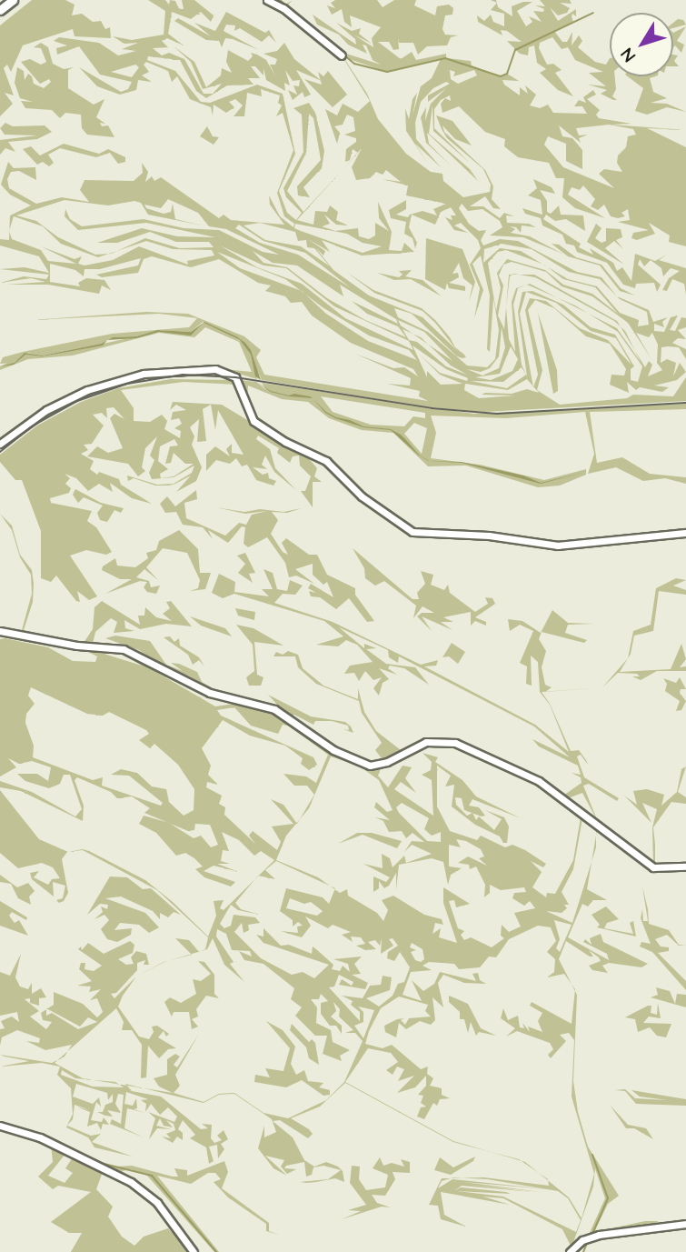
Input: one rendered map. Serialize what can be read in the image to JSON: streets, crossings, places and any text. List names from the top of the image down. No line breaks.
{"north":"bottom left"}
